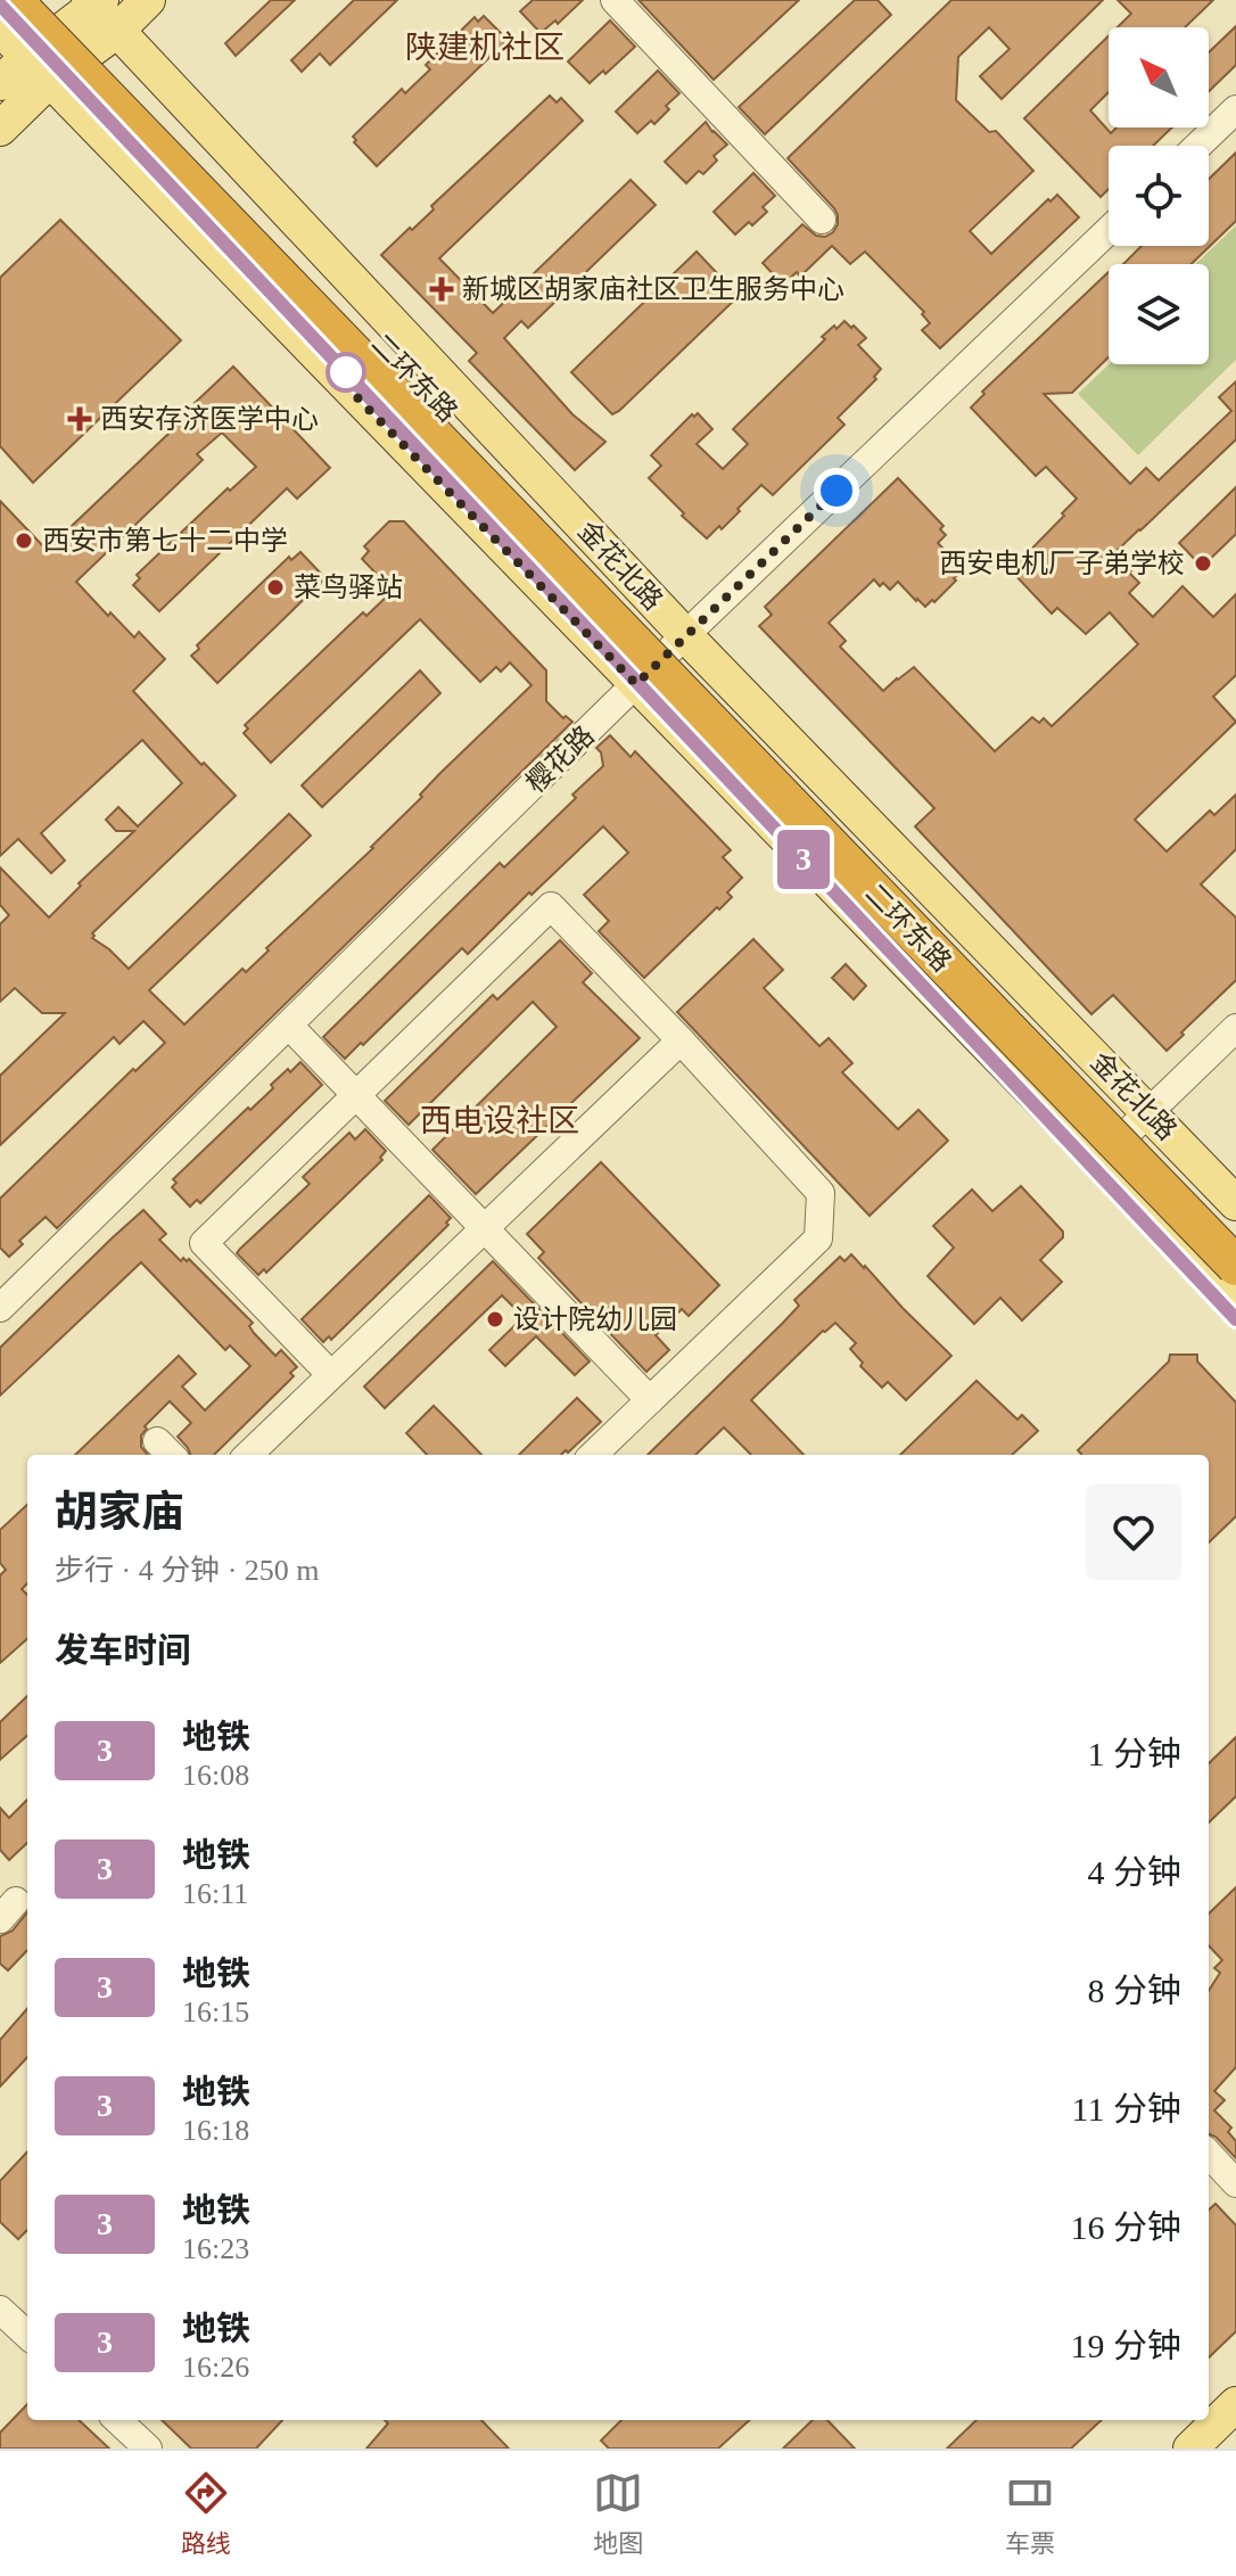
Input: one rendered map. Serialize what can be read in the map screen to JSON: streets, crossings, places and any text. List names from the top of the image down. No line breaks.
{"streets":{"highway":["二环东路"],"main road":["金花北路"],"street":["樱花路"]},"crossings":[["金花北路","樱花路"]],"districts":["陕建机社区","西电设社区"],"places":{"health":["新城区胡家庙社区卫生服务中心","西安存济医学中心"],"other":["西安市第七十二中学","西安电机厂子弟学校","菜鸟驿站","设计院幼儿园"]},"lines":["metro line 3"],"north":"top left","page":{"on_map":"3","heading":[["胡家庙","步行 · 4 分钟 · 250 m"],"发车时间"],"list":[{"mark":"3","name":"地铁","note":"16:08","value":"1 分钟"},{"mark":"3","name":"地铁","note":"16:11","value":"4 分钟"},{"mark":"3","name":"地铁","note":"16:15","value":"8 分钟"},{"mark":"3","name":"地铁","note":"16:18","value":"11 分钟"},{"mark":"3","name":"地铁","note":"16:23","value":"16 分钟"},{"mark":"3","name":"地铁","note":"16:26","value":"19 分钟"}],"tabs":["路线","地图","车票"]}}
